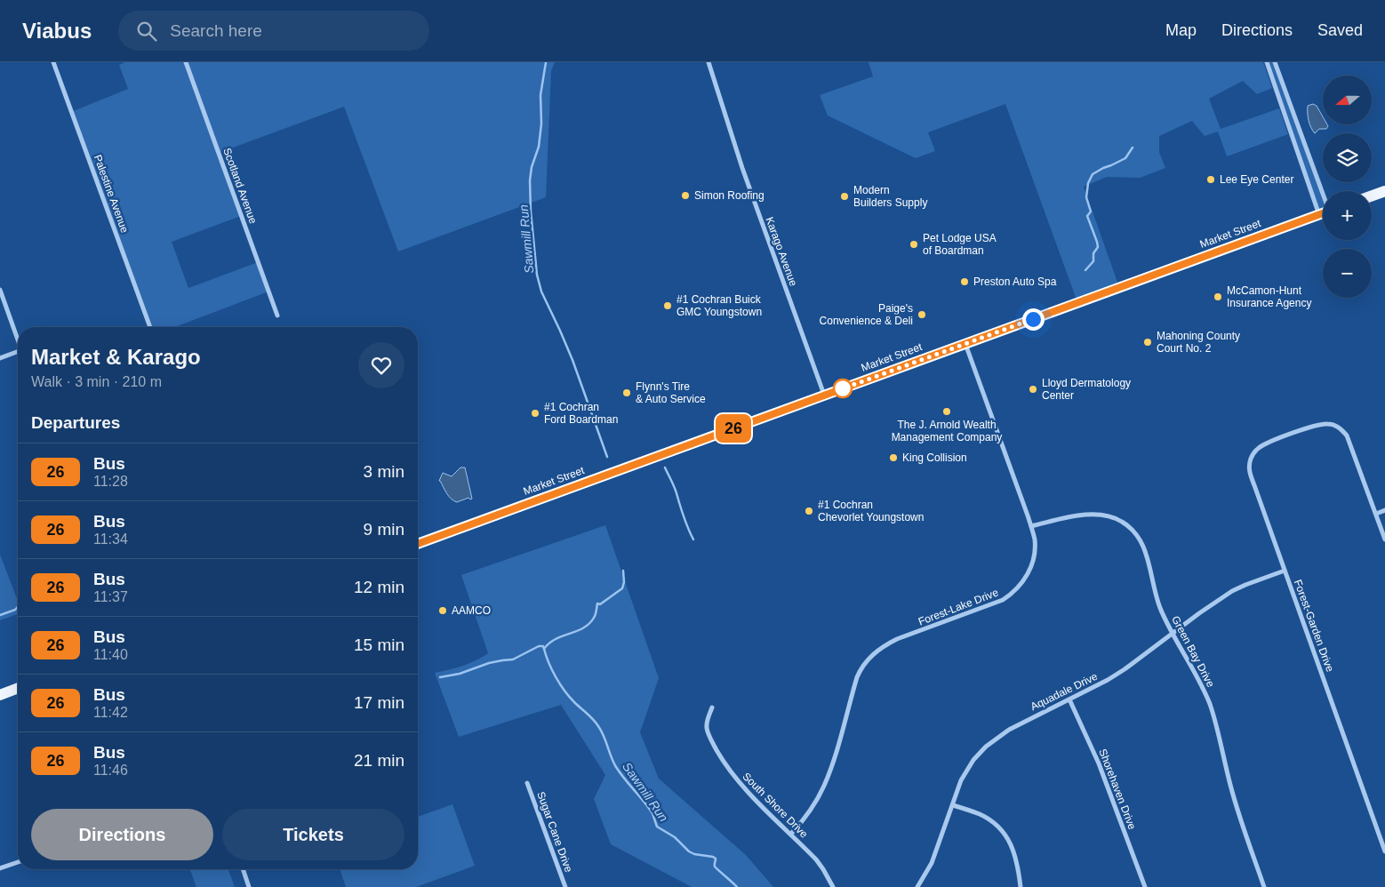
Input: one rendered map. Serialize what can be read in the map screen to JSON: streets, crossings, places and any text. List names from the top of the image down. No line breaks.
{"streets":{"main road":["Market Street"],"street":["Scotland Avenue","Palestine Avenue","Karago Avenue","Forest-Lake Drive","Forest-Garden Drive","Green Bay Drive","Aquadale Drive","Shorehaven Drive","South Shore Drive","Sugar Cane Drive"]},"crossings":[["Market Street","Karago Avenue"],["Market Street","Forest-Lake Drive"],["Forest-Lake Drive","Green Bay Drive"],["Forest-Lake Drive","South Shore Drive"],["Forest-Garden Drive","Aquadale Drive"],["Green Bay Drive","Aquadale Drive"],["Aquadale Drive","Shorehaven Drive"]],"water":["Sawmill Run"],"places":["Lee Eye Center","Simon Roofing","Modern Builders Supply","Pet Lodge USA of Boardman","Preston Auto Spa","McCamon-Hunt Insurance Agency","#1 Cochran Buick GMC Youngstown","Paige's Convenience & Deli","Mahoning County Court No. 2","Lloyd Dermatology Center","Flynn's Tire & Auto Service","The J. Arnold Wealth Management Company","#1 Cochran Ford Boardman","King Collision","#1 Cochran Chevorlet Youngstown","AAMCO"],"lines":["bus line 26"],"north":"left","page":{"header":"Viabus","search":"Search here","nav":["Map","Directions","Saved"],"on_map":"26","map_buttons":["+","−"],"heading":[["Market & Karago","Walk · 3 min · 210 m"],"Departures"],"list":[{"mark":"26","name":"Bus","note":"11:28","value":"3 min"},{"mark":"26","name":"Bus","note":"11:34","value":"9 min"},{"mark":"26","name":"Bus","note":"11:37","value":"12 min"},{"mark":"26","name":"Bus","note":"11:40","value":"15 min"},{"mark":"26","name":"Bus","note":"11:42","value":"17 min"},{"mark":"26","name":"Bus","note":"11:46","value":"21 min"}],"buttons":["Directions","Tickets"]}}
